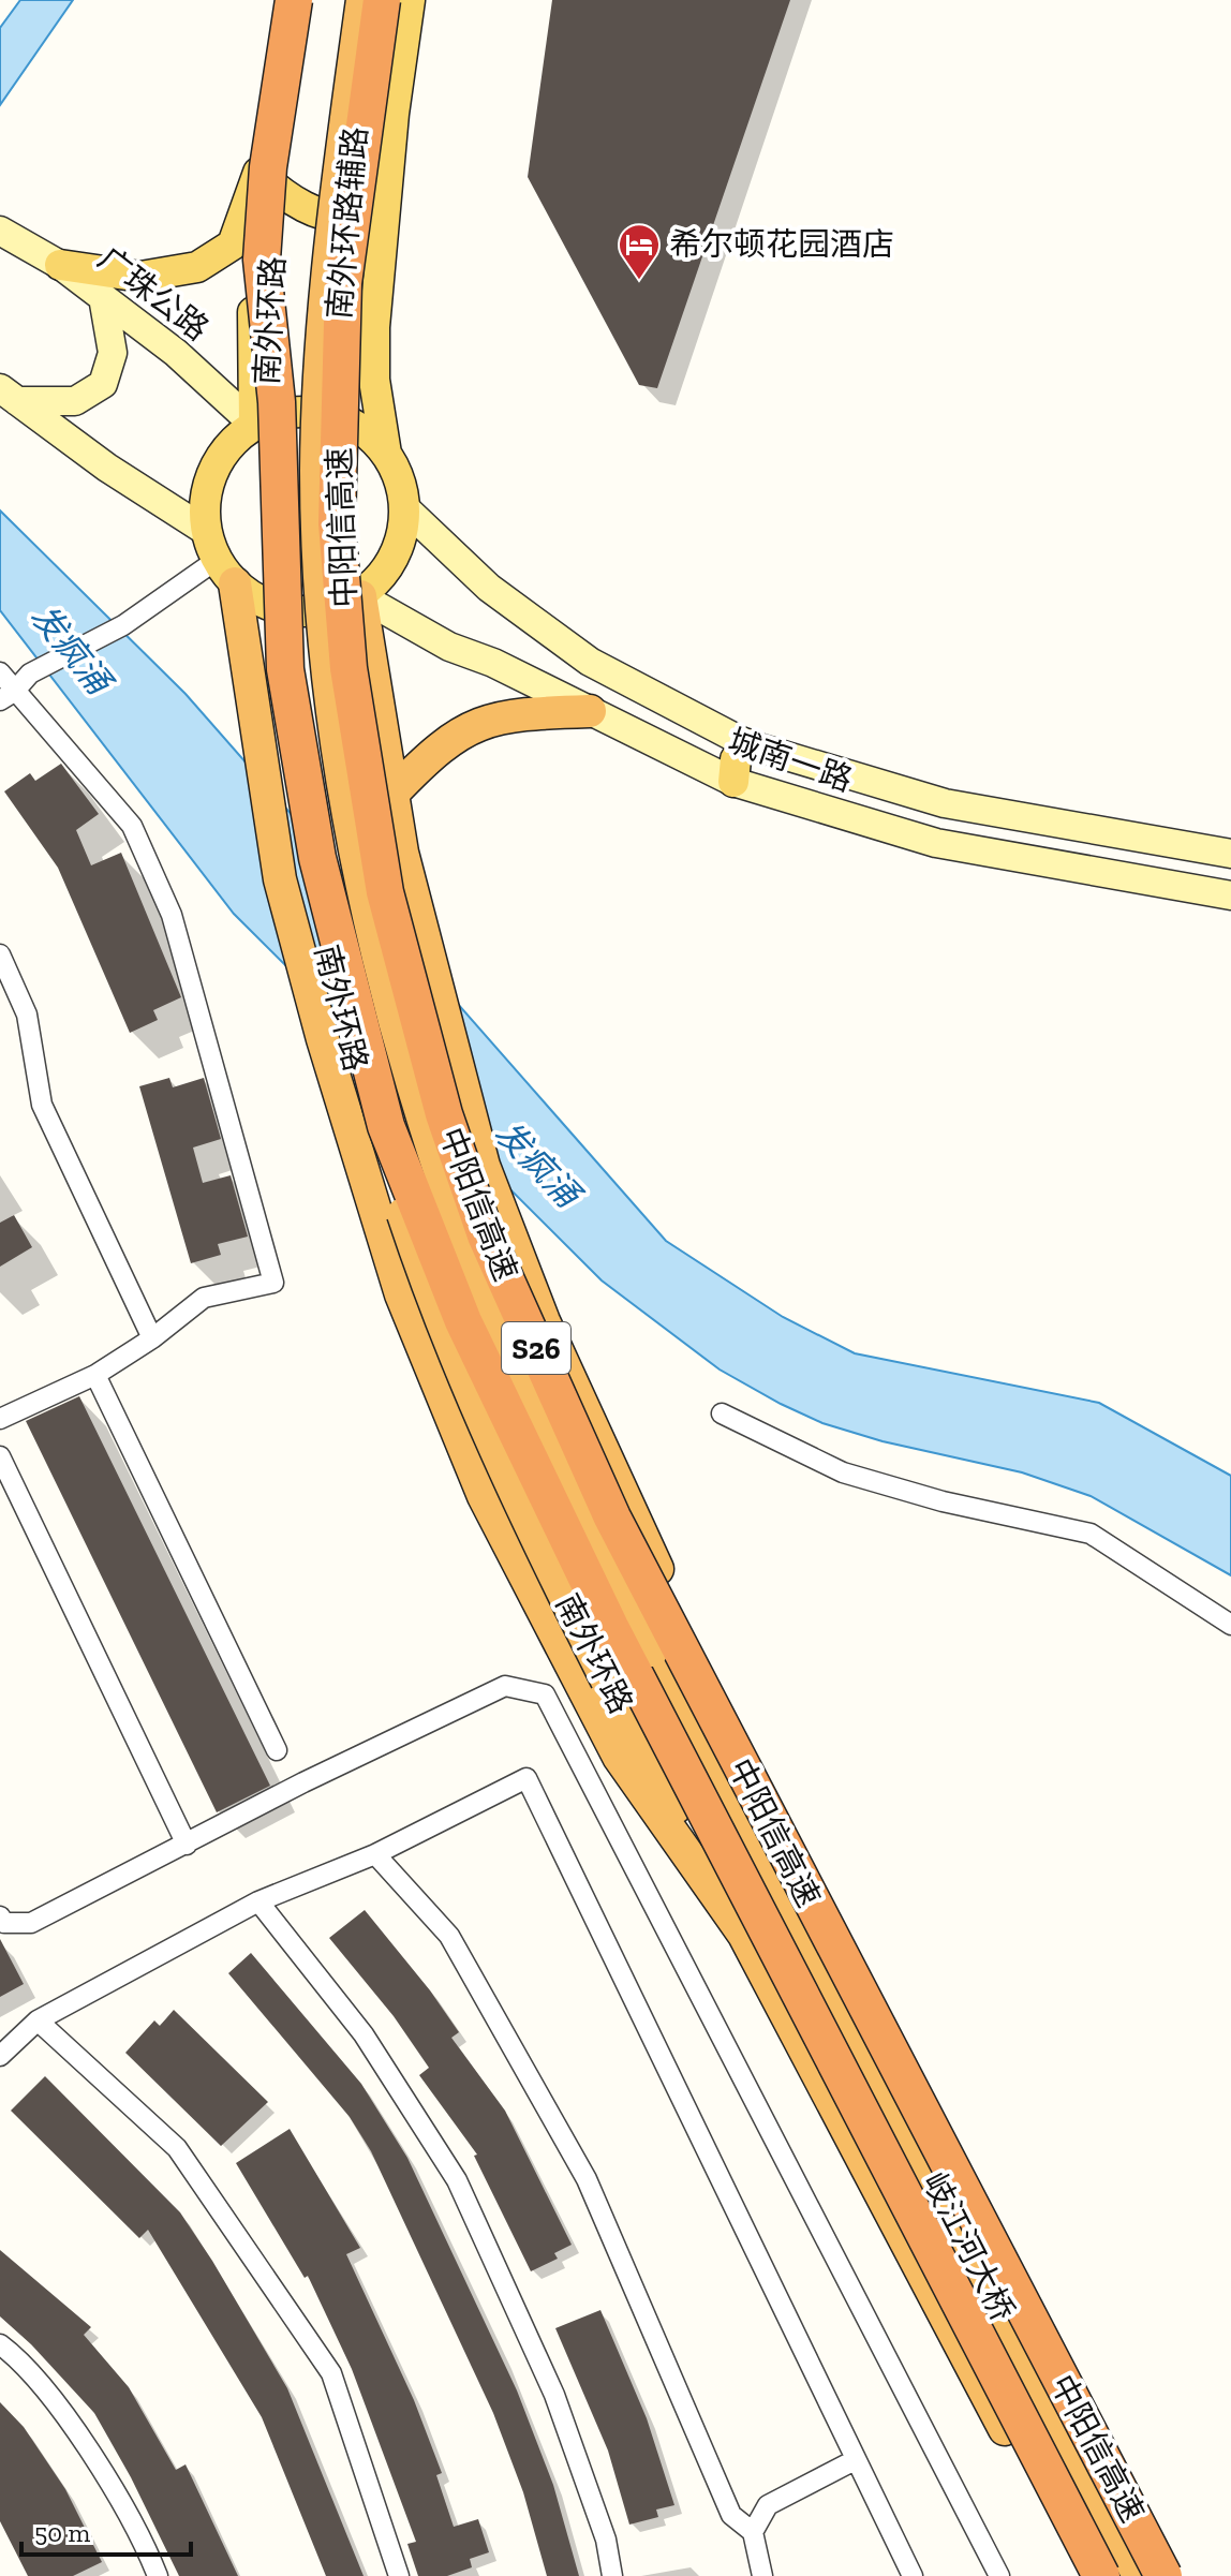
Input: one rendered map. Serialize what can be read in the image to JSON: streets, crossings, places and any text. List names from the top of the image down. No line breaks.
{"streets":{"highway":["南外环路","中阳信高速","S26","岐江河大桥"],"main road":["南外环路辅路","广珠公路","城南一路"]},"crossings":[["南外环路辅路","广珠公路"],["南外环路辅路","城南一路"],["广珠公路","城南一路"],["南外环路","岐江河大桥"]],"water":["发疯涌"],"places":{"hotel":["希尔顿花园酒店"]},"scale_bar":"50 m"}
